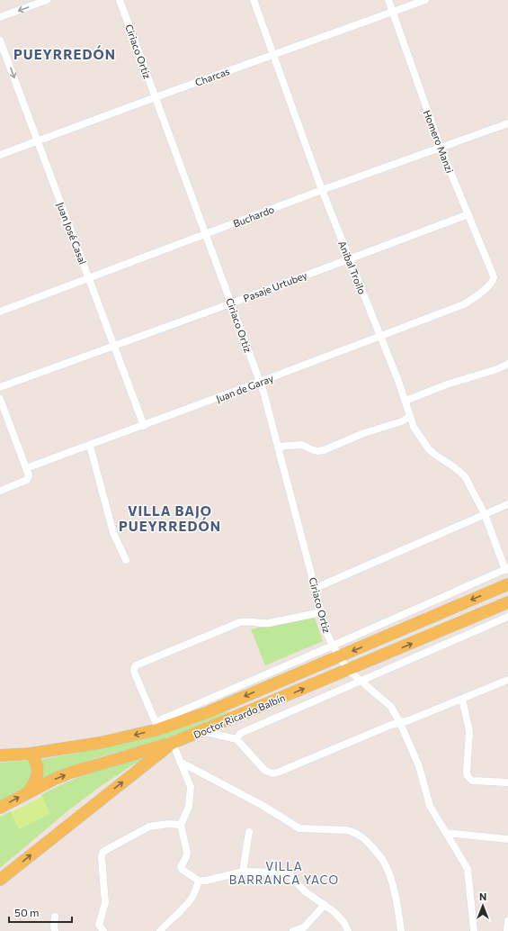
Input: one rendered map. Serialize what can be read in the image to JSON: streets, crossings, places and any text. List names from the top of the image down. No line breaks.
{"streets":{"main road":["Doctor Ricardo Balbín"],"street":["Ciriaco Ortiz","Charcas","Homero Manzi","Buchardo","Juan José Casal","Anibal Troilo","Pasaje Urtubey","Juan de Garay"]},"crossings":[["Ciriaco Ortiz","Charcas"],["Ciriaco Ortiz","Buchardo"],["Ciriaco Ortiz","Pasaje Urtubey"],["Ciriaco Ortiz","Juan de Garay"],["Ciriaco Ortiz","Doctor Ricardo Balbín"],["Charcas","Homero Manzi"],["Charcas","Juan José Casal"],["Charcas","Anibal Troilo"],["Homero Manzi","Buchardo"],["Homero Manzi","Pasaje Urtubey"],["Homero Manzi","Juan de Garay"],["Buchardo","Juan José Casal"],["Buchardo","Anibal Troilo"],["Juan José Casal","Pasaje Urtubey"],["Juan José Casal","Juan de Garay"],["Anibal Troilo","Pasaje Urtubey"],["Anibal Troilo","Juan de Garay"]],"districts":["PUEYRREDÓN","VILLA BAJO PUEYRREDÓN","VILLA BARRANCA YACO"],"scale_bar":"50 m","north":"top"}
